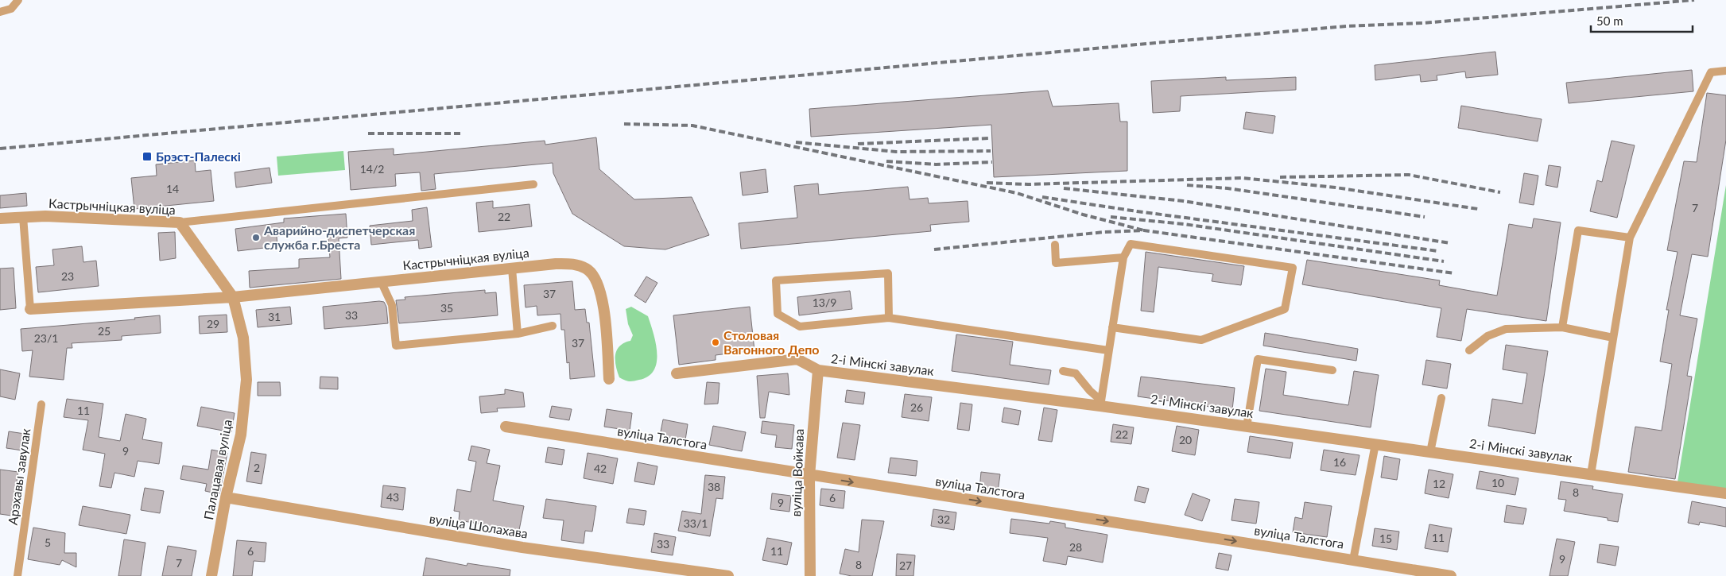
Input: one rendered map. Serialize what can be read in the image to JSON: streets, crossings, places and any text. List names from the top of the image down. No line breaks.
{"streets":{"street":["Кастрычніцкая вуліца","2-і Мінскі завулак","вуліца Талстога","Палацавая вуліца","вуліца Войкава","вуліца Шолахава"],"lane":["Арэхавы завулак"]},"crossings":[["Кастрычніцкая вуліца","Палацавая вуліца"],["2-і Мінскі завулак","вуліца Войкава"],["вуліца Талстога","вуліца Войкава"],["Палацавая вуліца","вуліца Шолахава"]],"one_way":["вуліца Талстога"],"places":{"transit":["Брэст-Палескі"],"other":["Аварийно-диспетчерская служба г.Бреста","Столовая Вагонного Депо"]},"house_numbers":["14/2","14","7","22","23","37","13/9","35","33","31","29","25","23/1","37","26","11","22","20","9","16","2","42","10","12","38","8","43","6","9","32","33/1","11","15","5","33","28","6","11","9","7","8","27"],"scale_bar":"50 m"}
